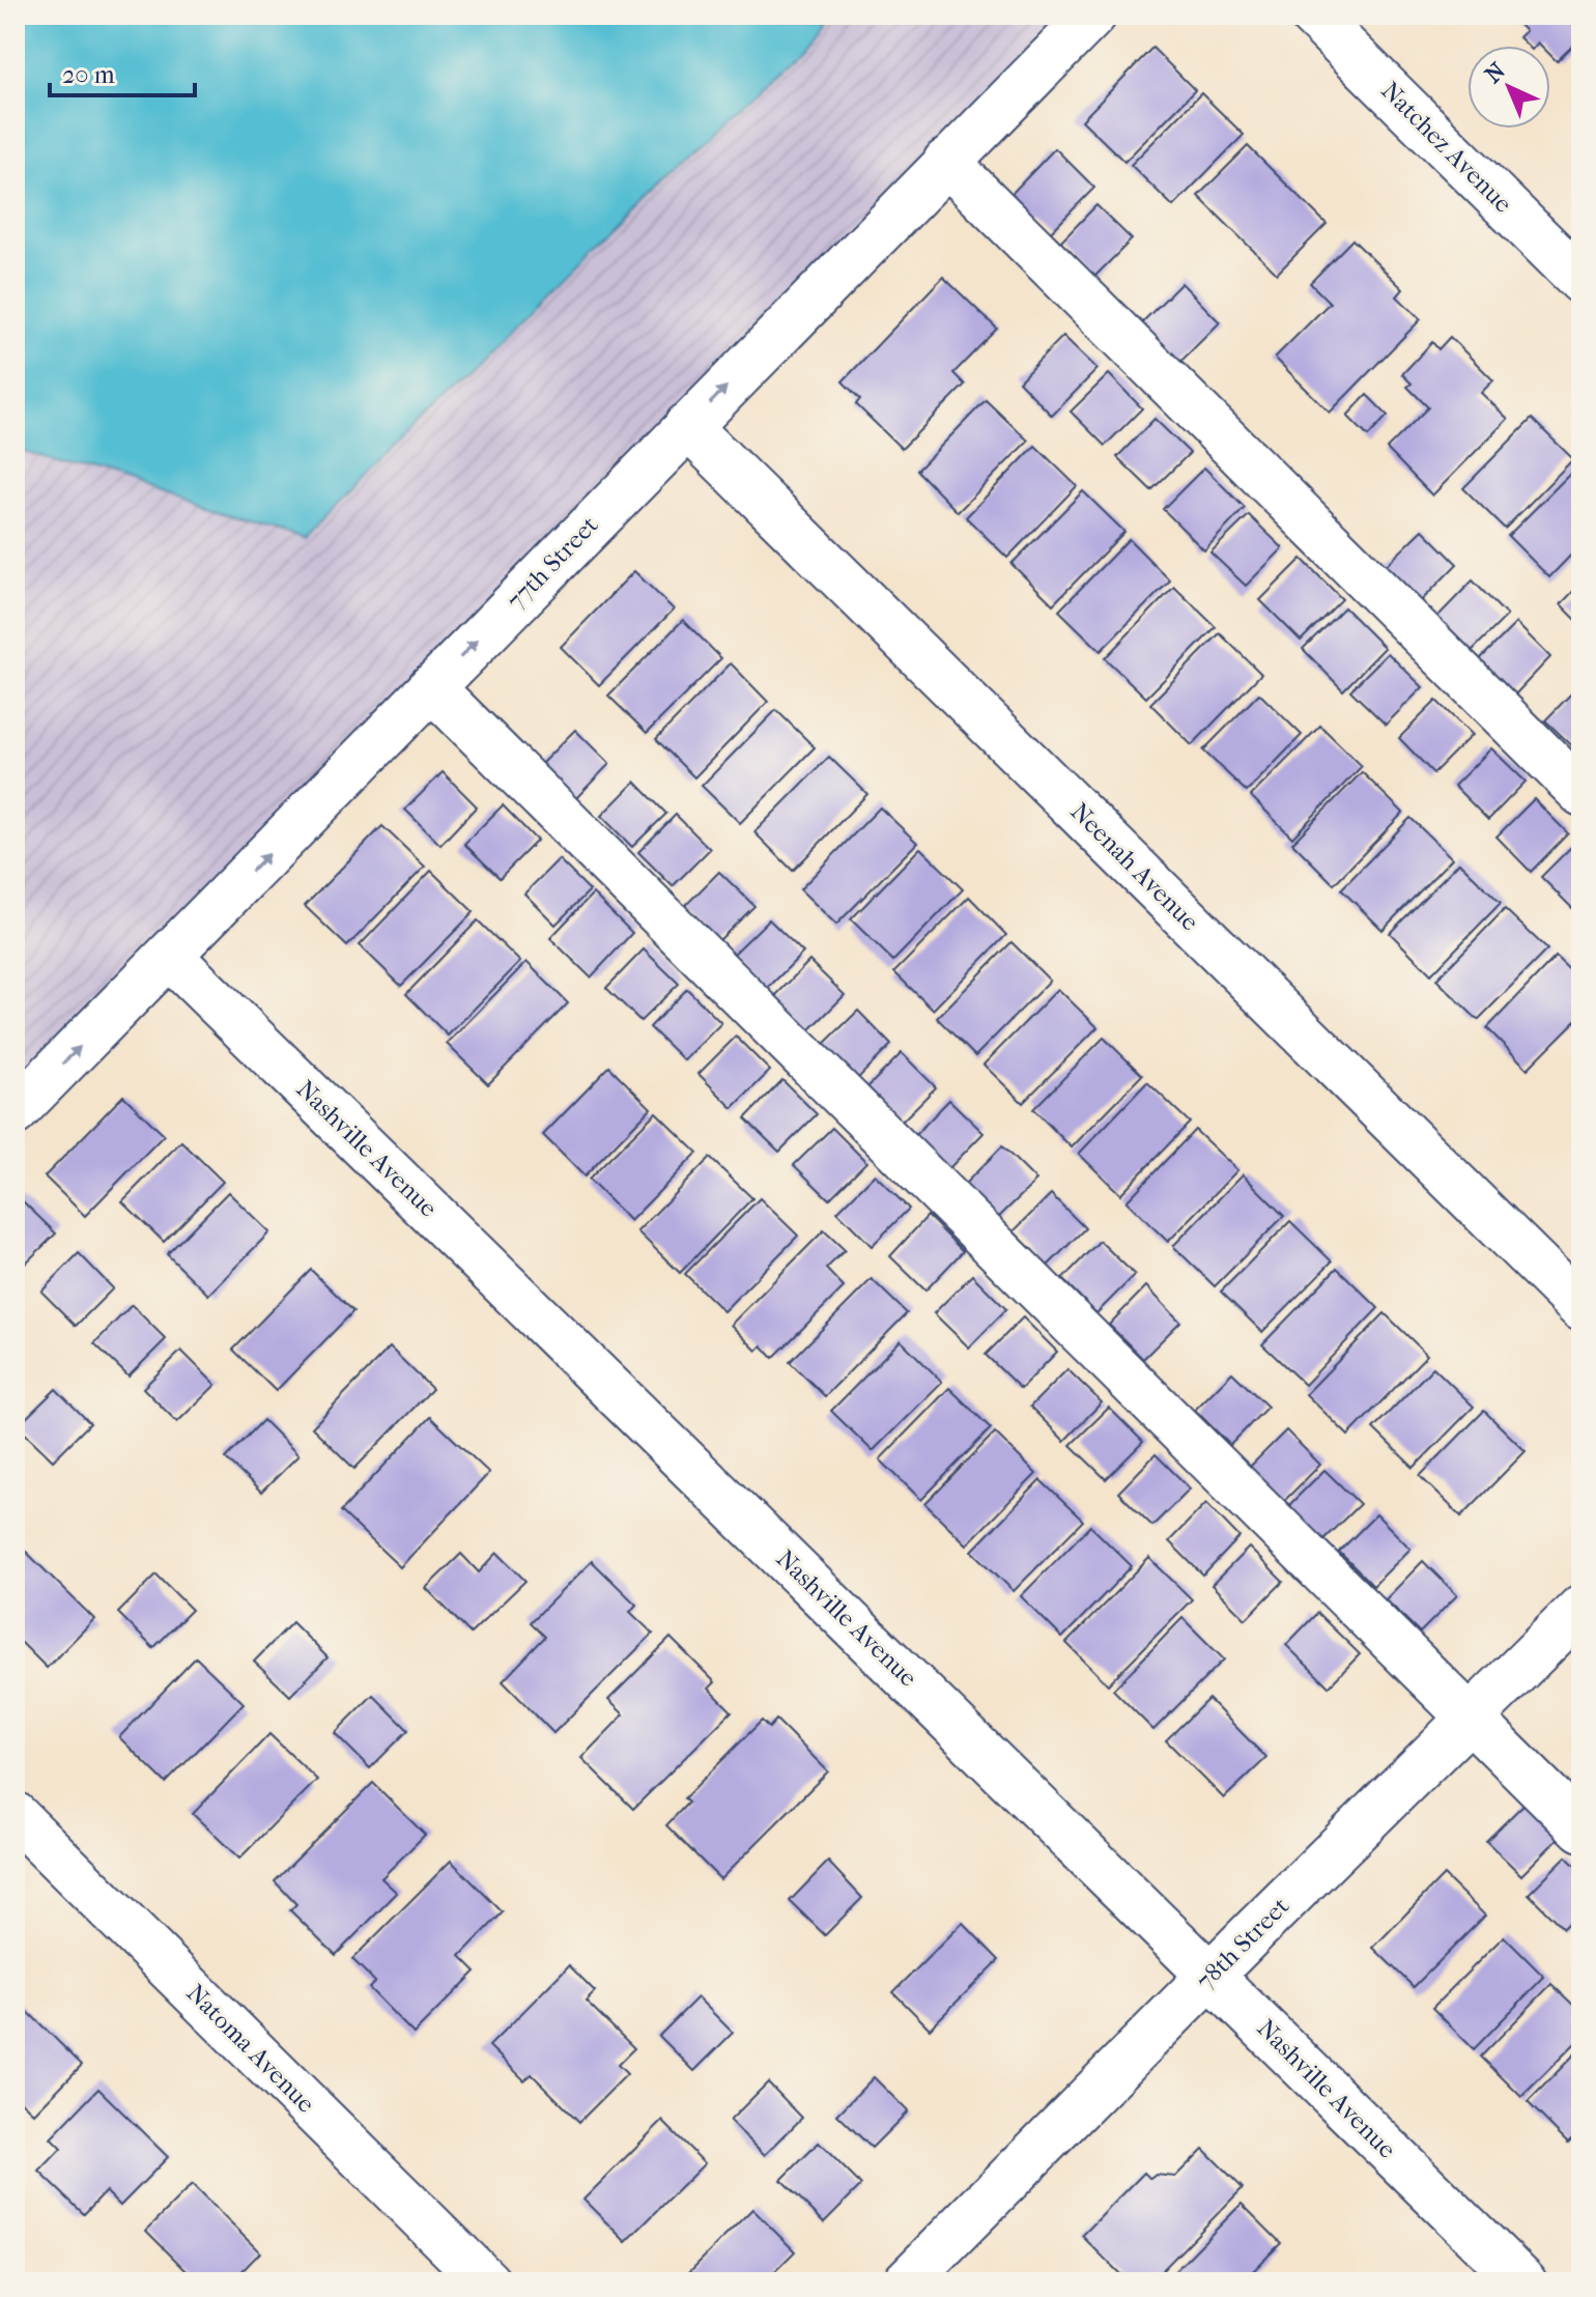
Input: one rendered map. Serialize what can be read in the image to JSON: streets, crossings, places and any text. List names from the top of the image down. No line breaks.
{"streets":{"street":["Natchez Avenue","77th Street","Neenah Avenue","Nashville Avenue","78th Street","Natoma Avenue"]},"crossings":[["77th Street","Neenah Avenue"],["77th Street","Nashville Avenue"],["Nashville Avenue","78th Street"]],"one_way":["77th Street"],"scale_bar":"20 m","north":"top left"}
